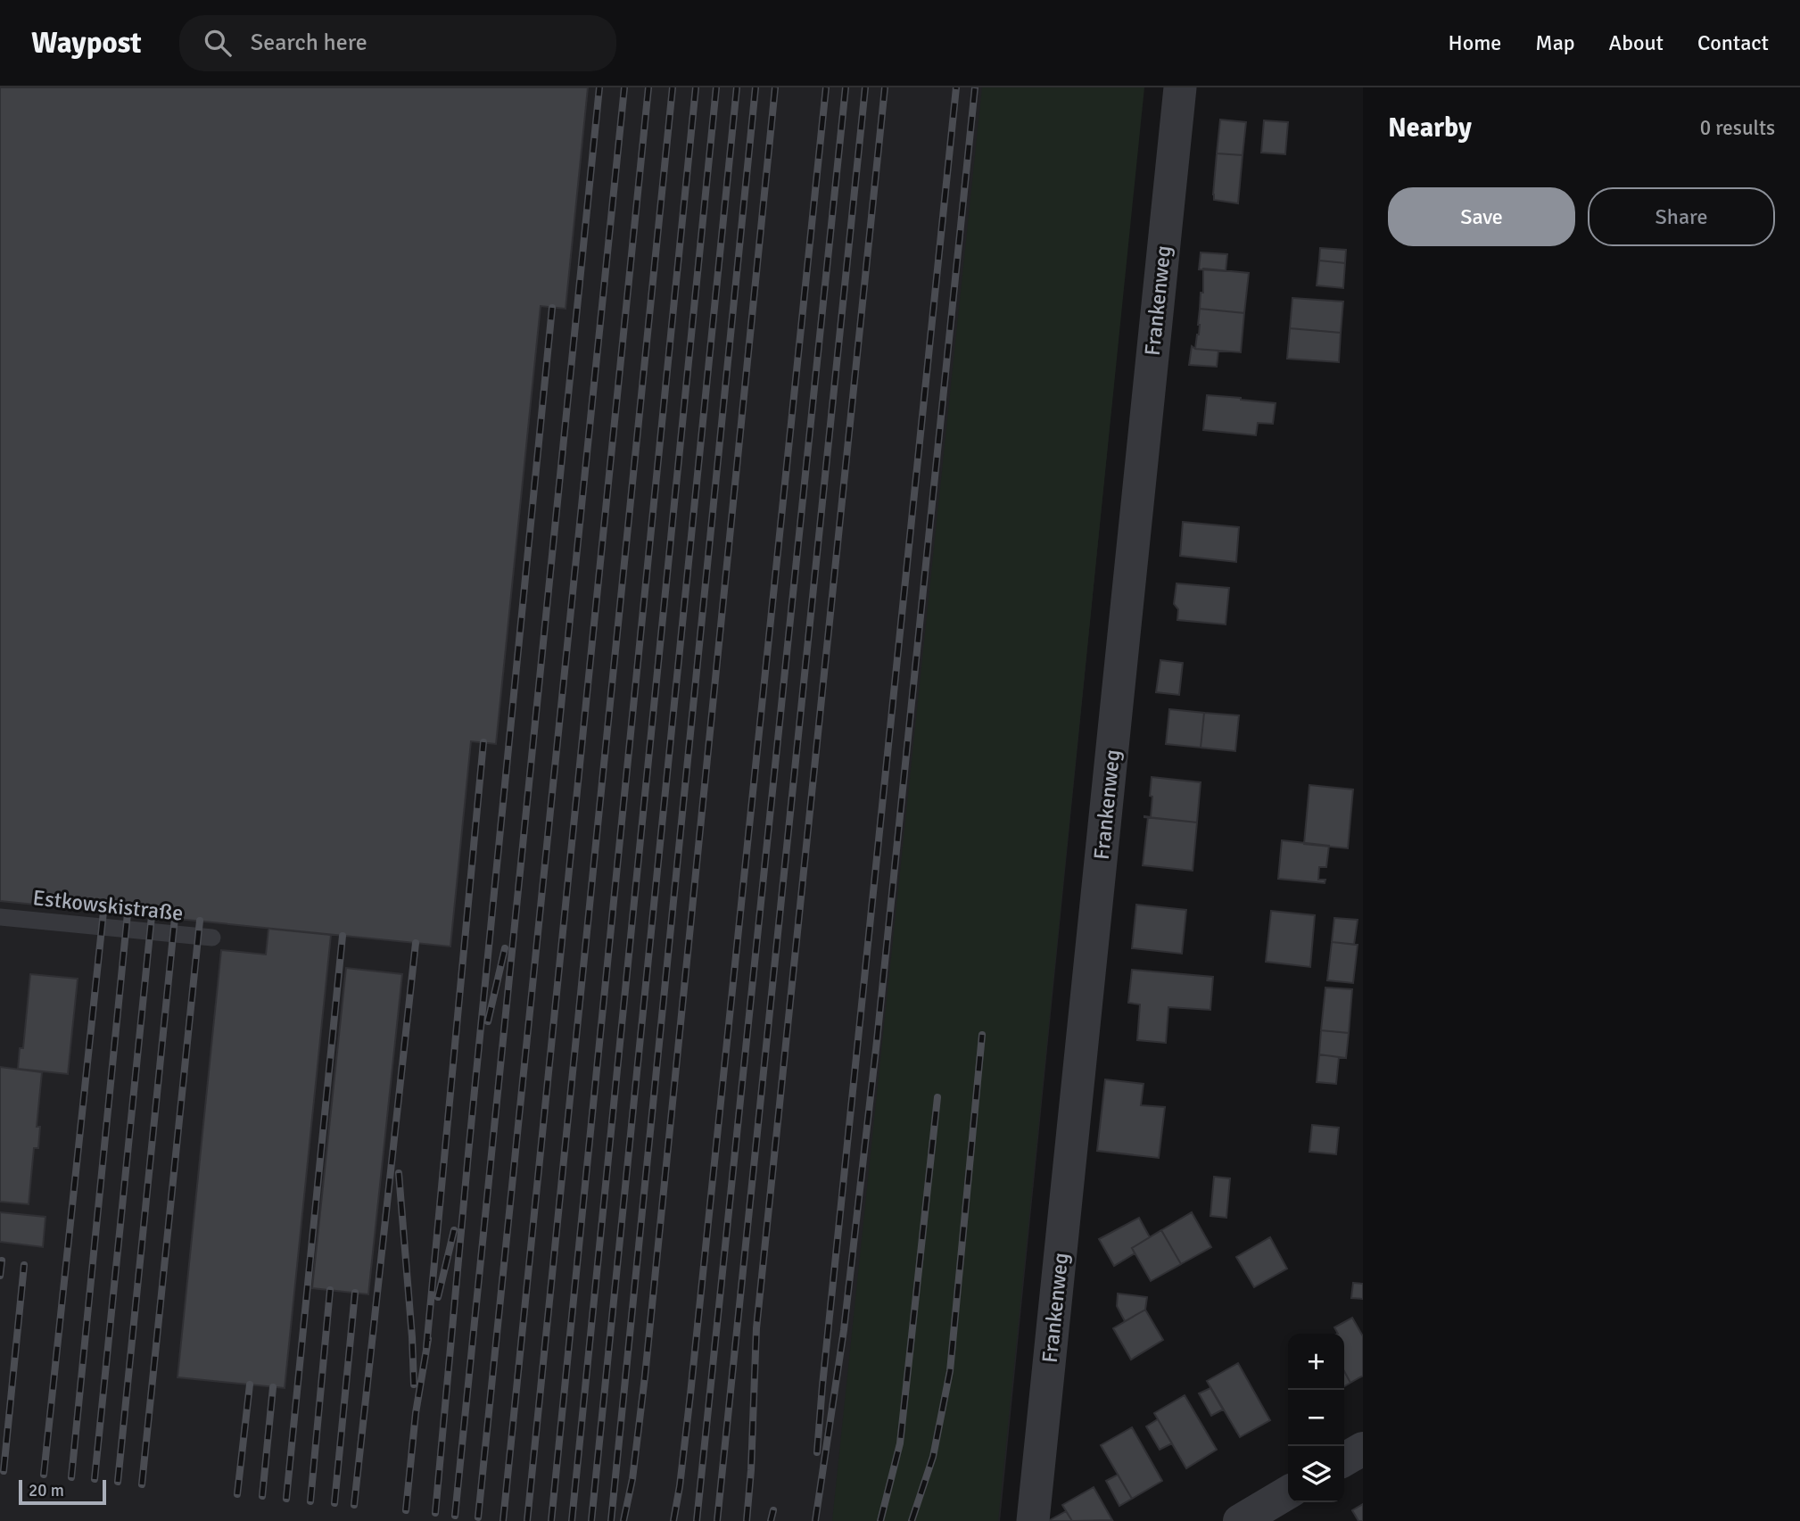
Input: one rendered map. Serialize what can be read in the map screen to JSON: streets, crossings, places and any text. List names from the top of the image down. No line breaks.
{"streets":{"street":["Frankenweg"],"lane":["Estkowskistraße"]},"scale_bar":"20 m","page":{"header":"Waypost","search":"Search here","nav":["Home","Map","About","Contact"],"heading":["Nearby","0 results"],"buttons":["Save","Share"],"map_buttons":["+","−"],"scale":"20 m"}}
